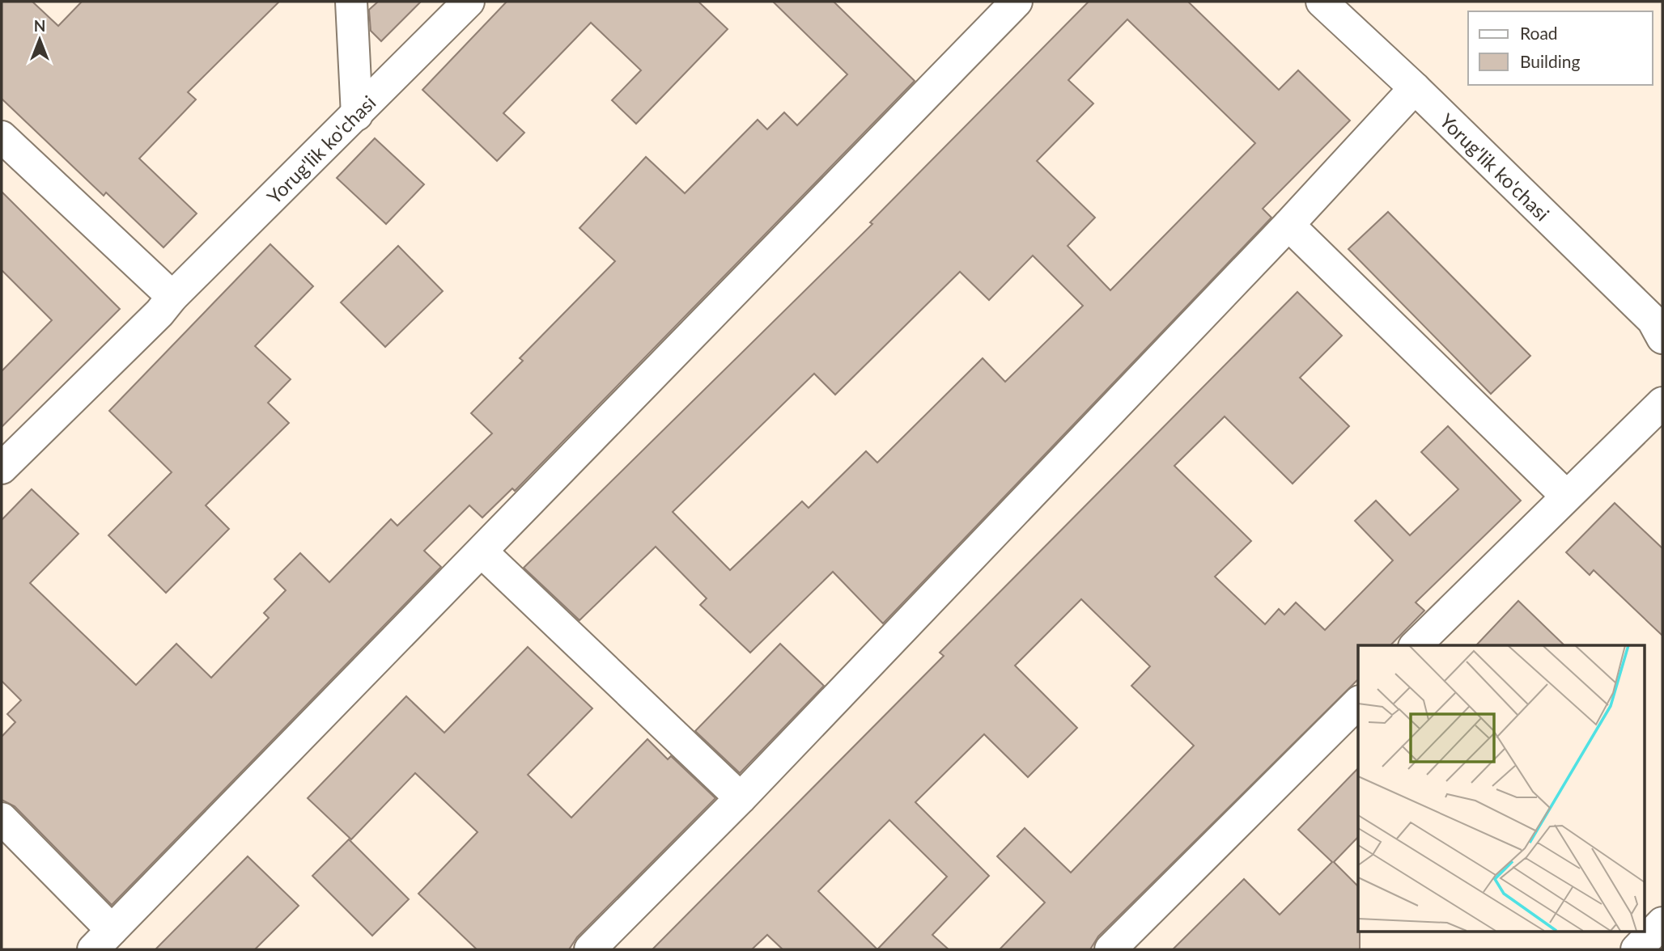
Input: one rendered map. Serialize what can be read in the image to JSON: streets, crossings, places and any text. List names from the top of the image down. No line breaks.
{"streets":{"street":["Yorug'lik ko'chasi"]},"legend":["Road","Building"],"north":"top"}
